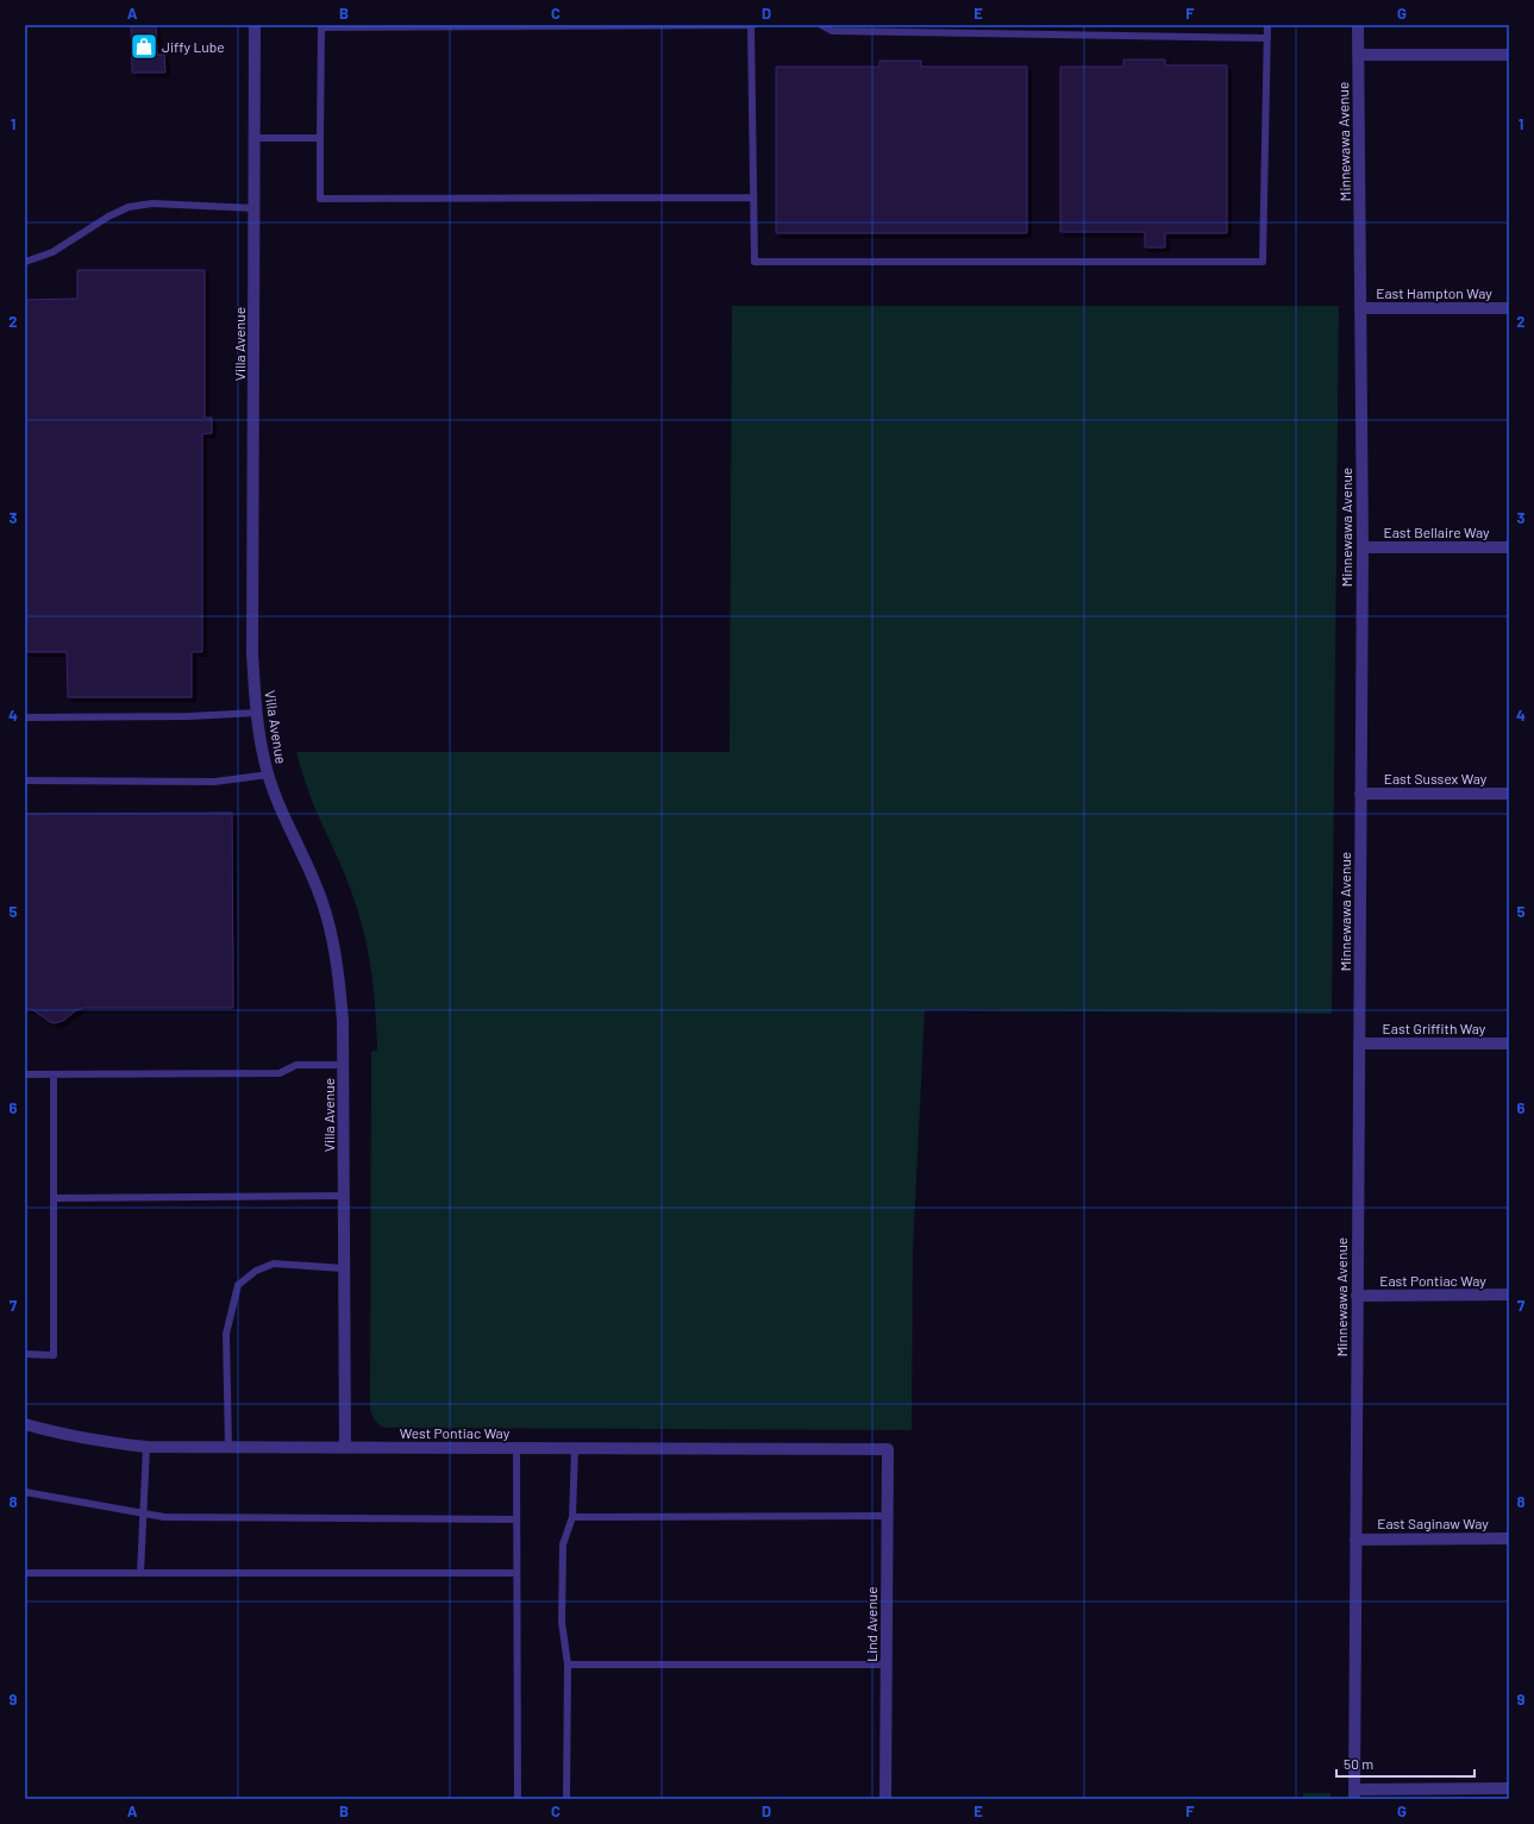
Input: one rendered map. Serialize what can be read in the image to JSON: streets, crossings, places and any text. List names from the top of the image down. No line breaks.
{"streets":{"street":["Minnewawa Avenue","East Hampton Way","Villa Avenue","East Bellaire Way","East Sussex Way","East Griffith Way","East Pontiac Way","West Pontiac Way","East Saginaw Way","Lind Avenue"]},"crossings":[["Minnewawa Avenue","East Hampton Way"],["Minnewawa Avenue","East Bellaire Way"],["Minnewawa Avenue","East Sussex Way"],["Minnewawa Avenue","East Griffith Way"],["Minnewawa Avenue","East Pontiac Way"],["Minnewawa Avenue","East Saginaw Way"],["Villa Avenue","West Pontiac Way"],["West Pontiac Way","Lind Avenue"]],"places":{"shop":["Jiffy Lube"]},"scale_bar":"50 m","grid":{"columns":["A","B","C","D","E","F","G"],"rows":["1","2","3","4","5","6","7","8","9"]}}
